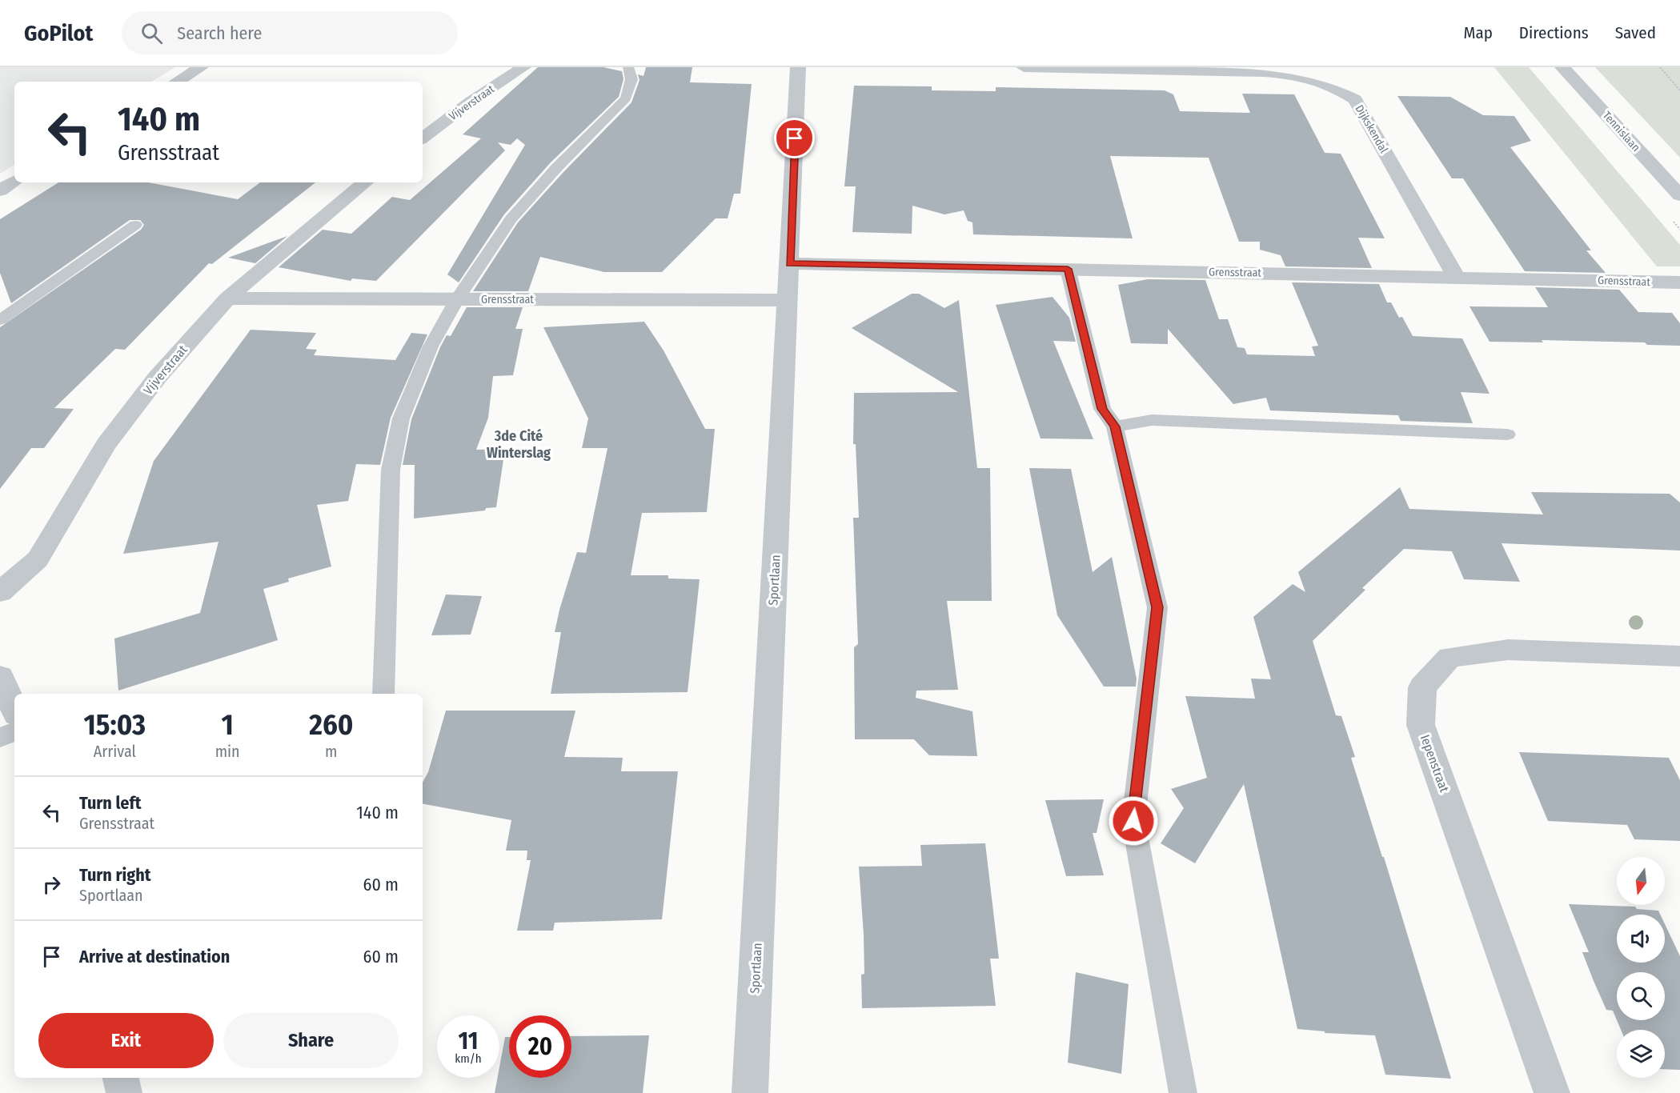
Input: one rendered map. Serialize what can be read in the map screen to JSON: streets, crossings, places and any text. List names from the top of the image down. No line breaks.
{"streets":{"street":["Vijverstraat","Dijkskendal","Tennislaan","Grensstraat","Sportlaan","Iepenstraat"]},"crossings":[["Vijverstraat","Grensstraat"],["Dijkskendal","Grensstraat"],["Grensstraat","Sportlaan"]],"districts":["3de Cité Winterslag"],"north":"bottom","page":{"header":"GoPilot","search":"Search here","nav":["Map","Directions","Saved"],"turn":["140 m","Grensstraat"],"eta":["15:03","Arrival","1","min","260","m"],"list":[{"name":"Turn left","note":"Grensstraat","value":"140 m"},{"name":"Turn right","note":"Sportlaan","value":"60 m"},{"name":"Arrive at destination","value":"60 m"}],"buttons":["Exit","Share"],"speed":"11 km/h","limit":"20"}}
